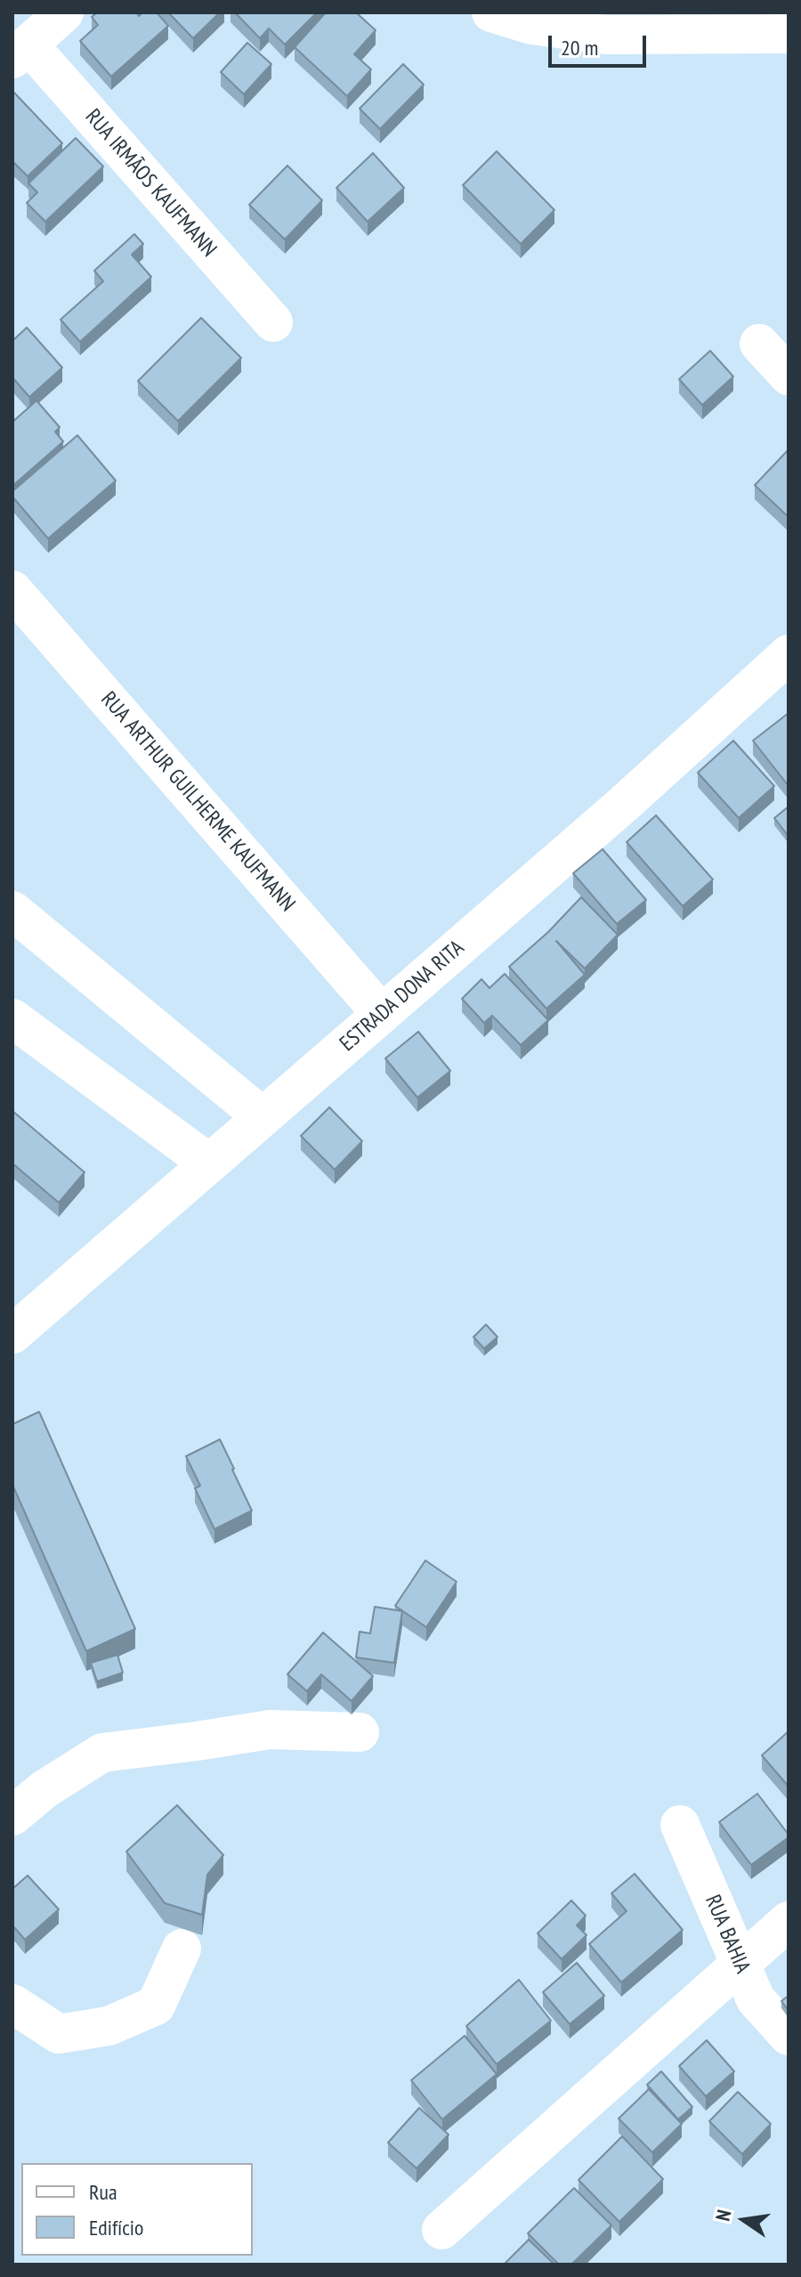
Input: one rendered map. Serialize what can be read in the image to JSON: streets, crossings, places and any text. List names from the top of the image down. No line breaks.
{"streets":{"street":["RUA IRMÃOS KAUFMANN","RUA ARTHUR GUILHERME KAUFMANN","ESTRADA DONA RITA","RUA BAHIA"]},"crossings":[["RUA ARTHUR GUILHERME KAUFMANN","ESTRADA DONA RITA"]],"legend":["Rua","Edifício"],"scale_bar":"20 m","north":"left"}
